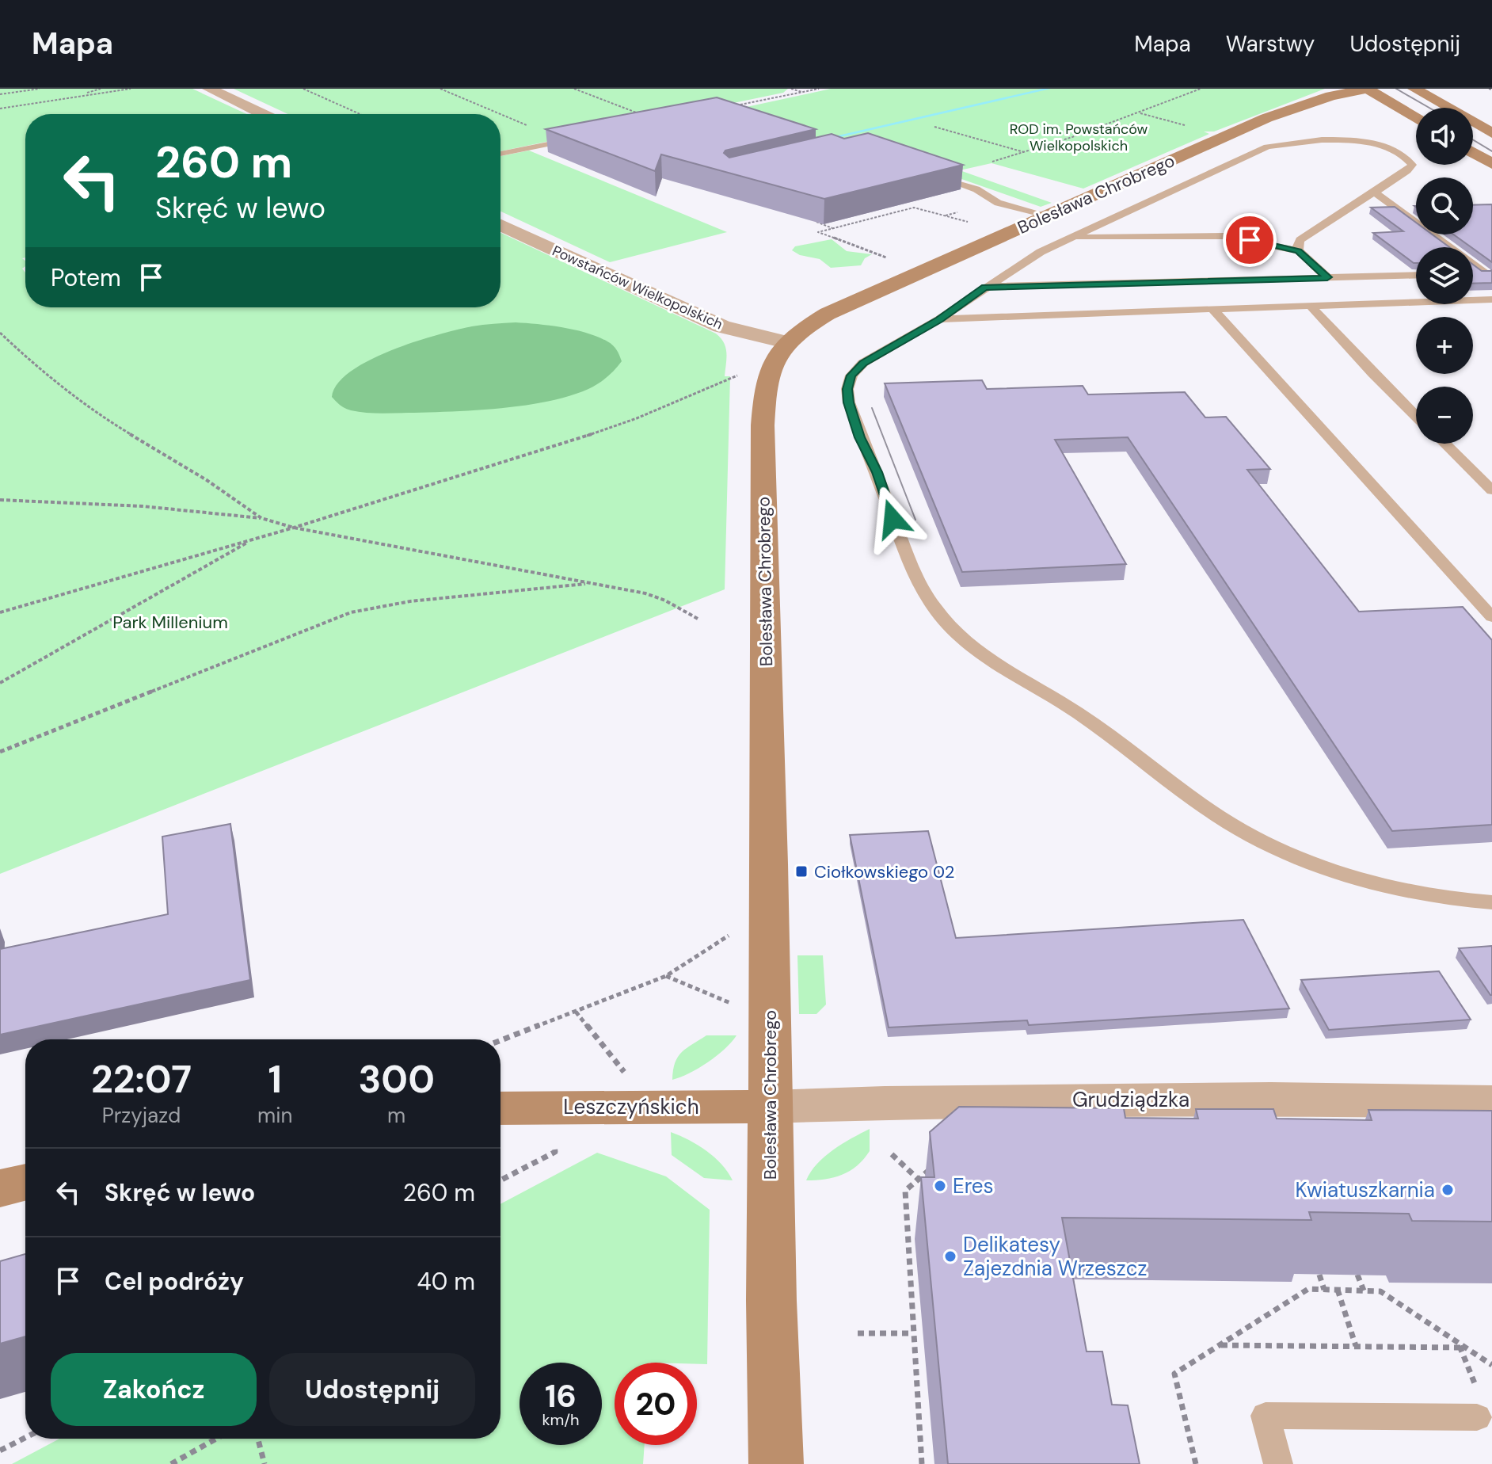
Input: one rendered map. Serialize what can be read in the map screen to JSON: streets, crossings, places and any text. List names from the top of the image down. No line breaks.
{"streets":{"street":["Bolesława Chrobrego","Powstańców Wielkopolskich","Grudziądzka","Leszczyńskich"]},"crossings":[["Bolesława Chrobrego","Powstańców Wielkopolskich"],["Bolesława Chrobrego","Grudziądzka"],["Bolesława Chrobrego","Leszczyńskich"],["Grudziądzka","Leszczyńskich"]],"parks":["ROD im. Powstańców Wielkopolskich","Park Millenium"],"places":{"transit":["Ciołkowskiego 02"],"other":["Eres","Kwiatuszkarnia","Delikatesy Zajezdnia Wrzeszcz"]},"page":{"header":"Mapa","nav":["Mapa","Warstwy","Udostępnij"],"map_buttons":["+","−"],"turn":["260 m","Skręć w lewo"],"then":"Potem","eta":["22:07","Przyjazd","1","min","300","m"],"list":[{"name":"Skręć w lewo","value":"260 m"},{"name":"Cel podróży","value":"40 m"}],"buttons":["Zakończ","Udostępnij"],"speed":"16 km/h","limit":"20"}}
